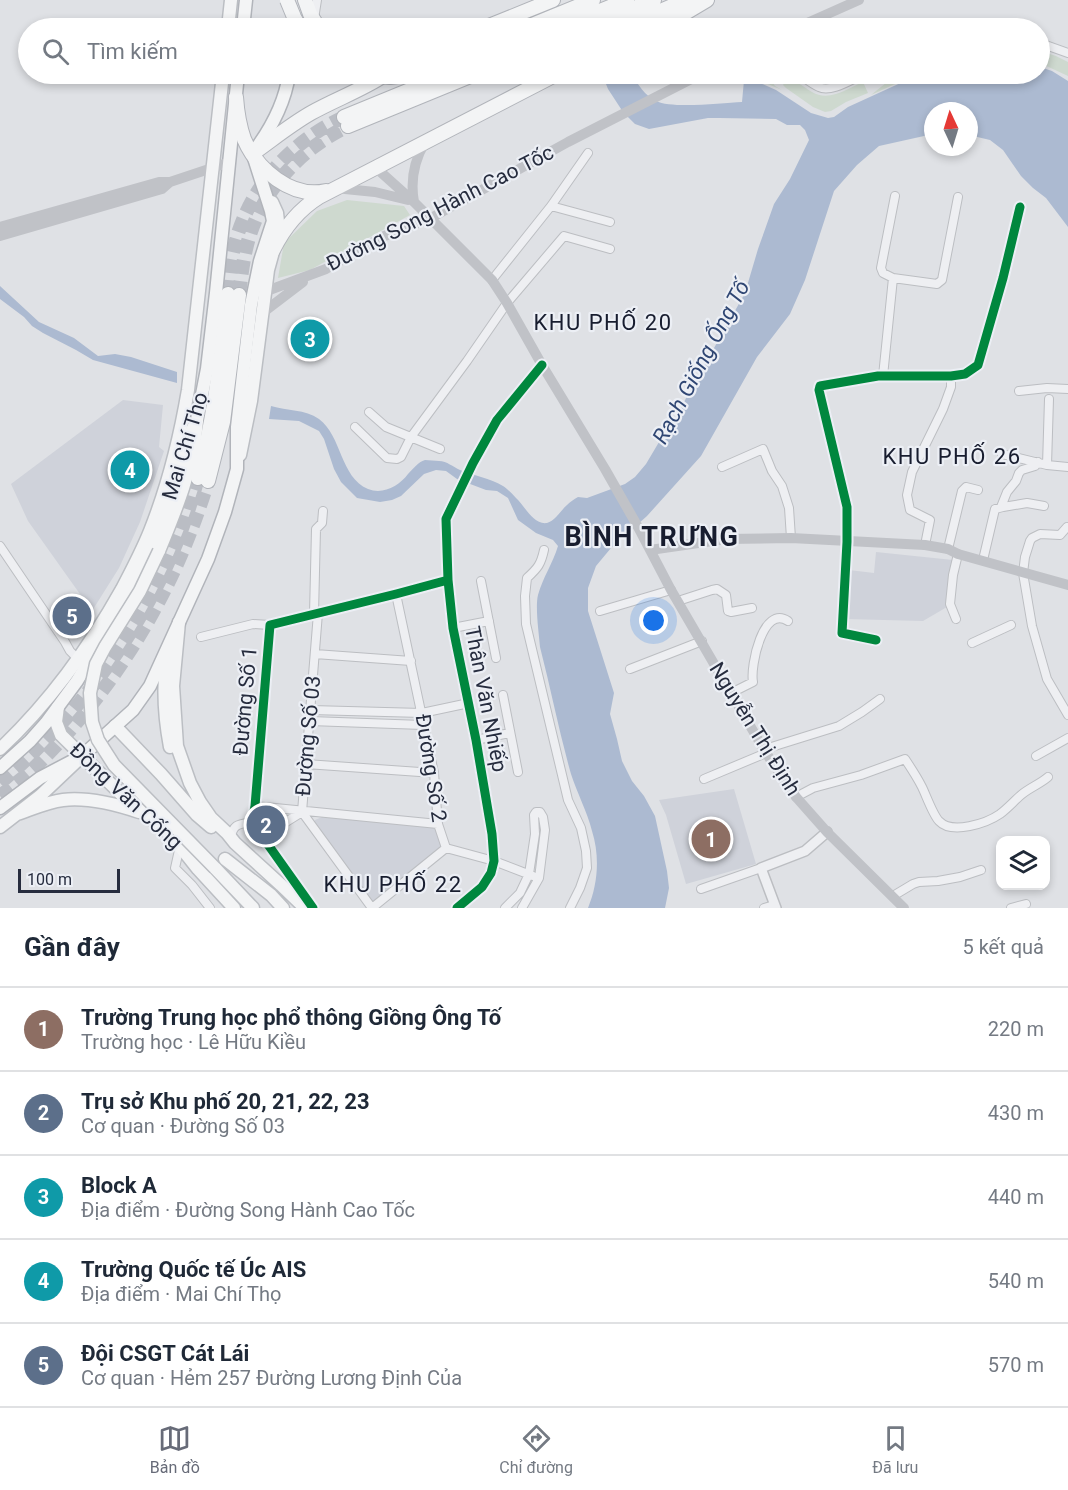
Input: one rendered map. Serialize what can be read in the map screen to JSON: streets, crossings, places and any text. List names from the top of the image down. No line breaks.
{"streets":{"main road":["Đường Song Hành Cao Tốc","Mai Chí Thọ","Nguyễn Thị Định","Đồng Văn Cống"],"street":["Thân Văn Nhiếp","Đường Số 1","Đường Số 03","Đường Số 2"]},"crossings":[["Đường Song Hành Cao Tốc","Mai Chí Thọ"],["Mai Chí Thọ","Đồng Văn Cống"],["Thân Văn Nhiếp","Đường Số 1"],["Thân Văn Nhiếp","Nguyễn Thị Định"],["Đường Số 1","Đường Số 03"],["Đường Số 1","Đường Số 2"]],"districts":["KHU PHỐ 20","KHU PHỐ 26","BÌNH TRƯNG","KHU PHỐ 22"],"water":["Rạch Giống Ống Tố"],"scale_bar":"100 m","north":"top","page":{"search":"Tìm kiếm","pins":["3","4","5","2","1"],"scale":"100 m","heading":["Gần đây","5 kết quả"],"list":[{"mark":"1","name":"Trường Trung học phổ thông Giồng Ông Tố","note":"Trường học · Lê Hữu Kiều","value":"220 m"},{"mark":"2","name":"Trụ sở Khu phố 20, 21, 22, 23","note":"Cơ quan · Đường Số 03","value":"430 m"},{"mark":"3","name":"Block A","note":"Địa điểm · Đường Song Hành Cao Tốc","value":"440 m"},{"mark":"4","name":"Trường Quốc tế Úc AIS","note":"Địa điểm · Mai Chí Thọ","value":"540 m"},{"mark":"5","name":"Đội CSGT Cát Lái","note":"Cơ quan · Hẻm 257 Đường Lương Định Của","value":"570 m"}],"nav":["Bản đồ","Chỉ đường","Đã lưu"]}}
